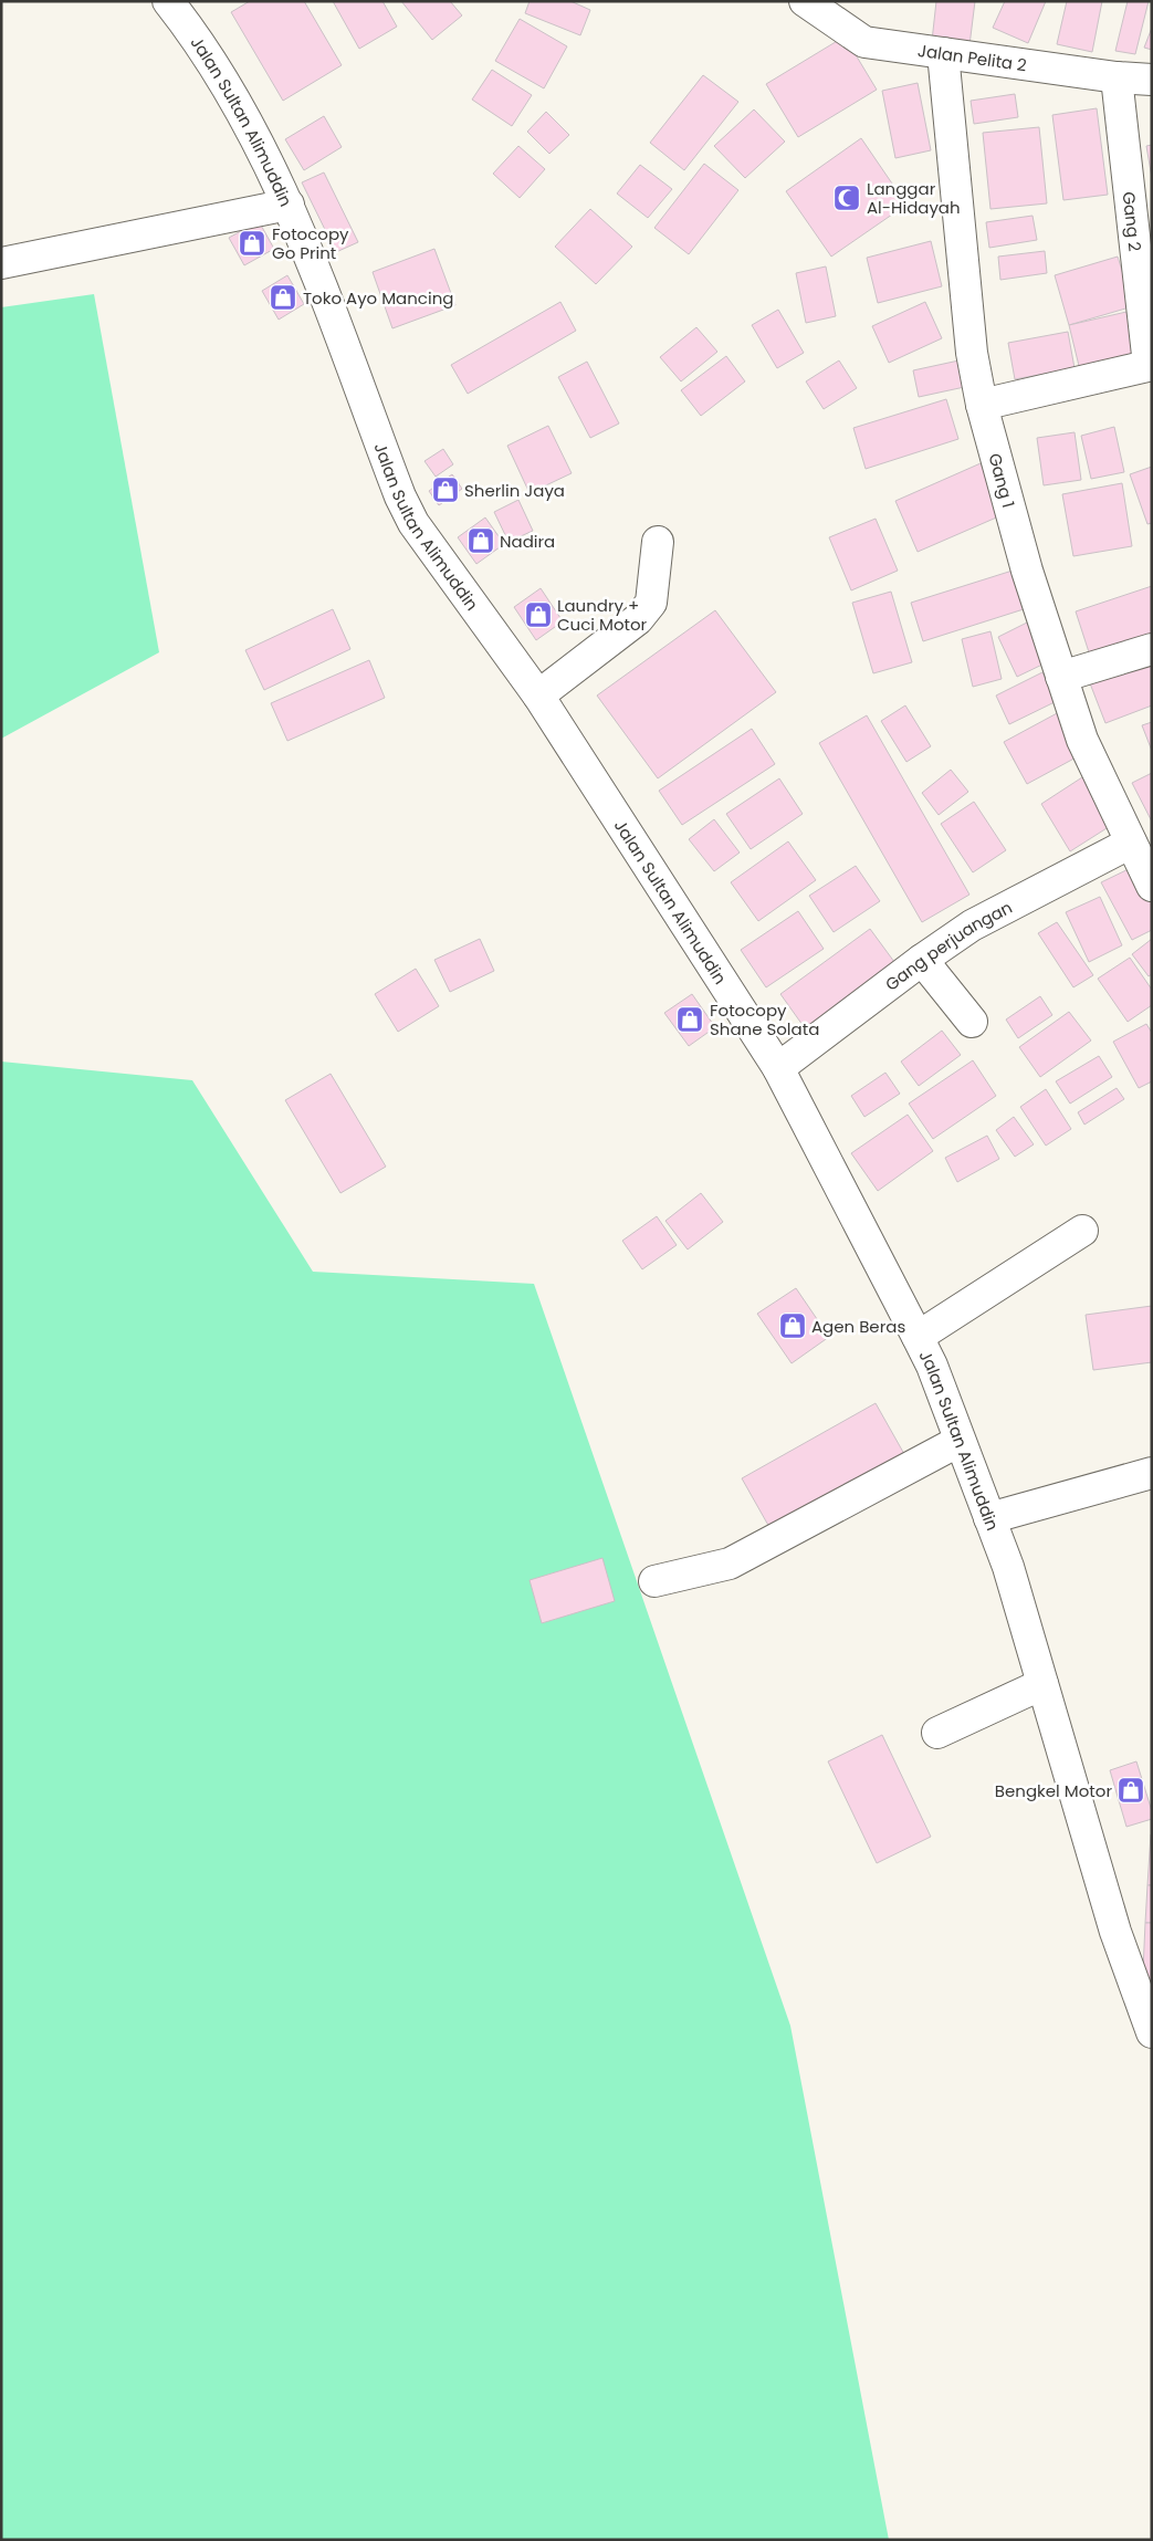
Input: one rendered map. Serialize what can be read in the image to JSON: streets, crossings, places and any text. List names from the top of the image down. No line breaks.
{"streets":{"street":["Jalan Pelita 2","Jalan Sultan Alimuddin","Gang 2","Gang 1","Gang perjuangan"]},"crossings":[["Jalan Pelita 2","Gang 2"],["Jalan Pelita 2","Gang 1"],["Jalan Sultan Alimuddin","Gang perjuangan"],["Gang 1","Gang perjuangan"]],"places":{"mosque":["Langgar Al-Hidayah"],"shop":["Fotocopy Go Print","Toko Ayo Mancing","Sherlin Jaya","Nadira","Laundry + Cuci Motor","Fotocopy Shane Solata","Agen Beras","Bengkel Motor"]}}
